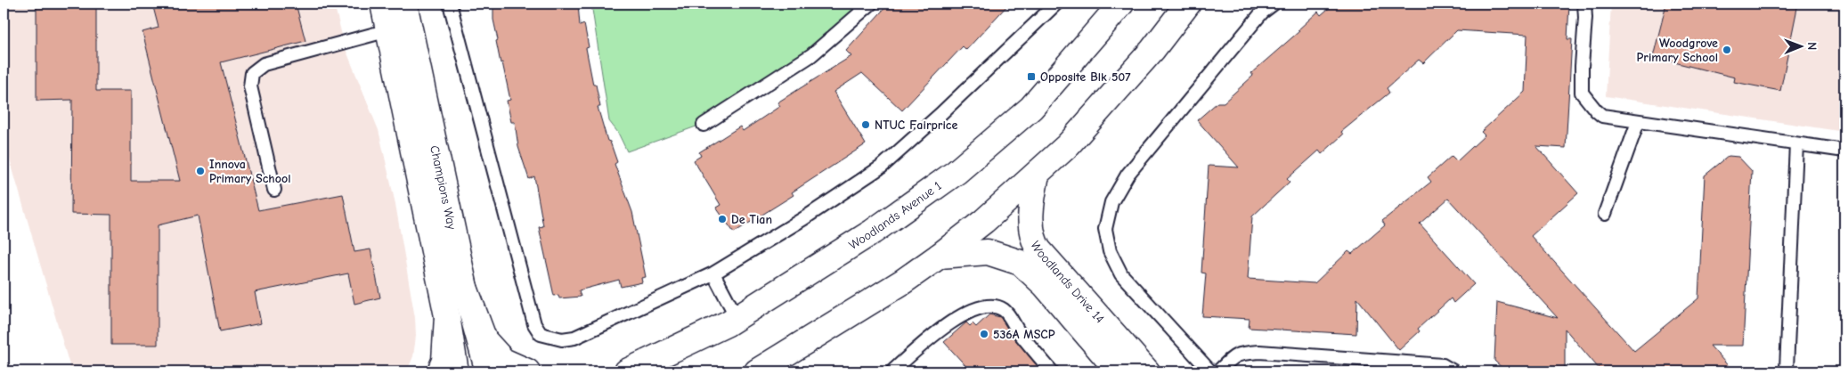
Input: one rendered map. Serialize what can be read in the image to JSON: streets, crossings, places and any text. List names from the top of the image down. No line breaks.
{"streets":{"street":["Champions Way","Woodlands Avenue 1","Woodlands Drive 14"]},"places":{"other":["Woodgrove Primary School","NTUC Fairprice","Innova Primary School","De Tian","536A MSCP"],"transit":["Opposite Blk 507"]},"north":"right"}
